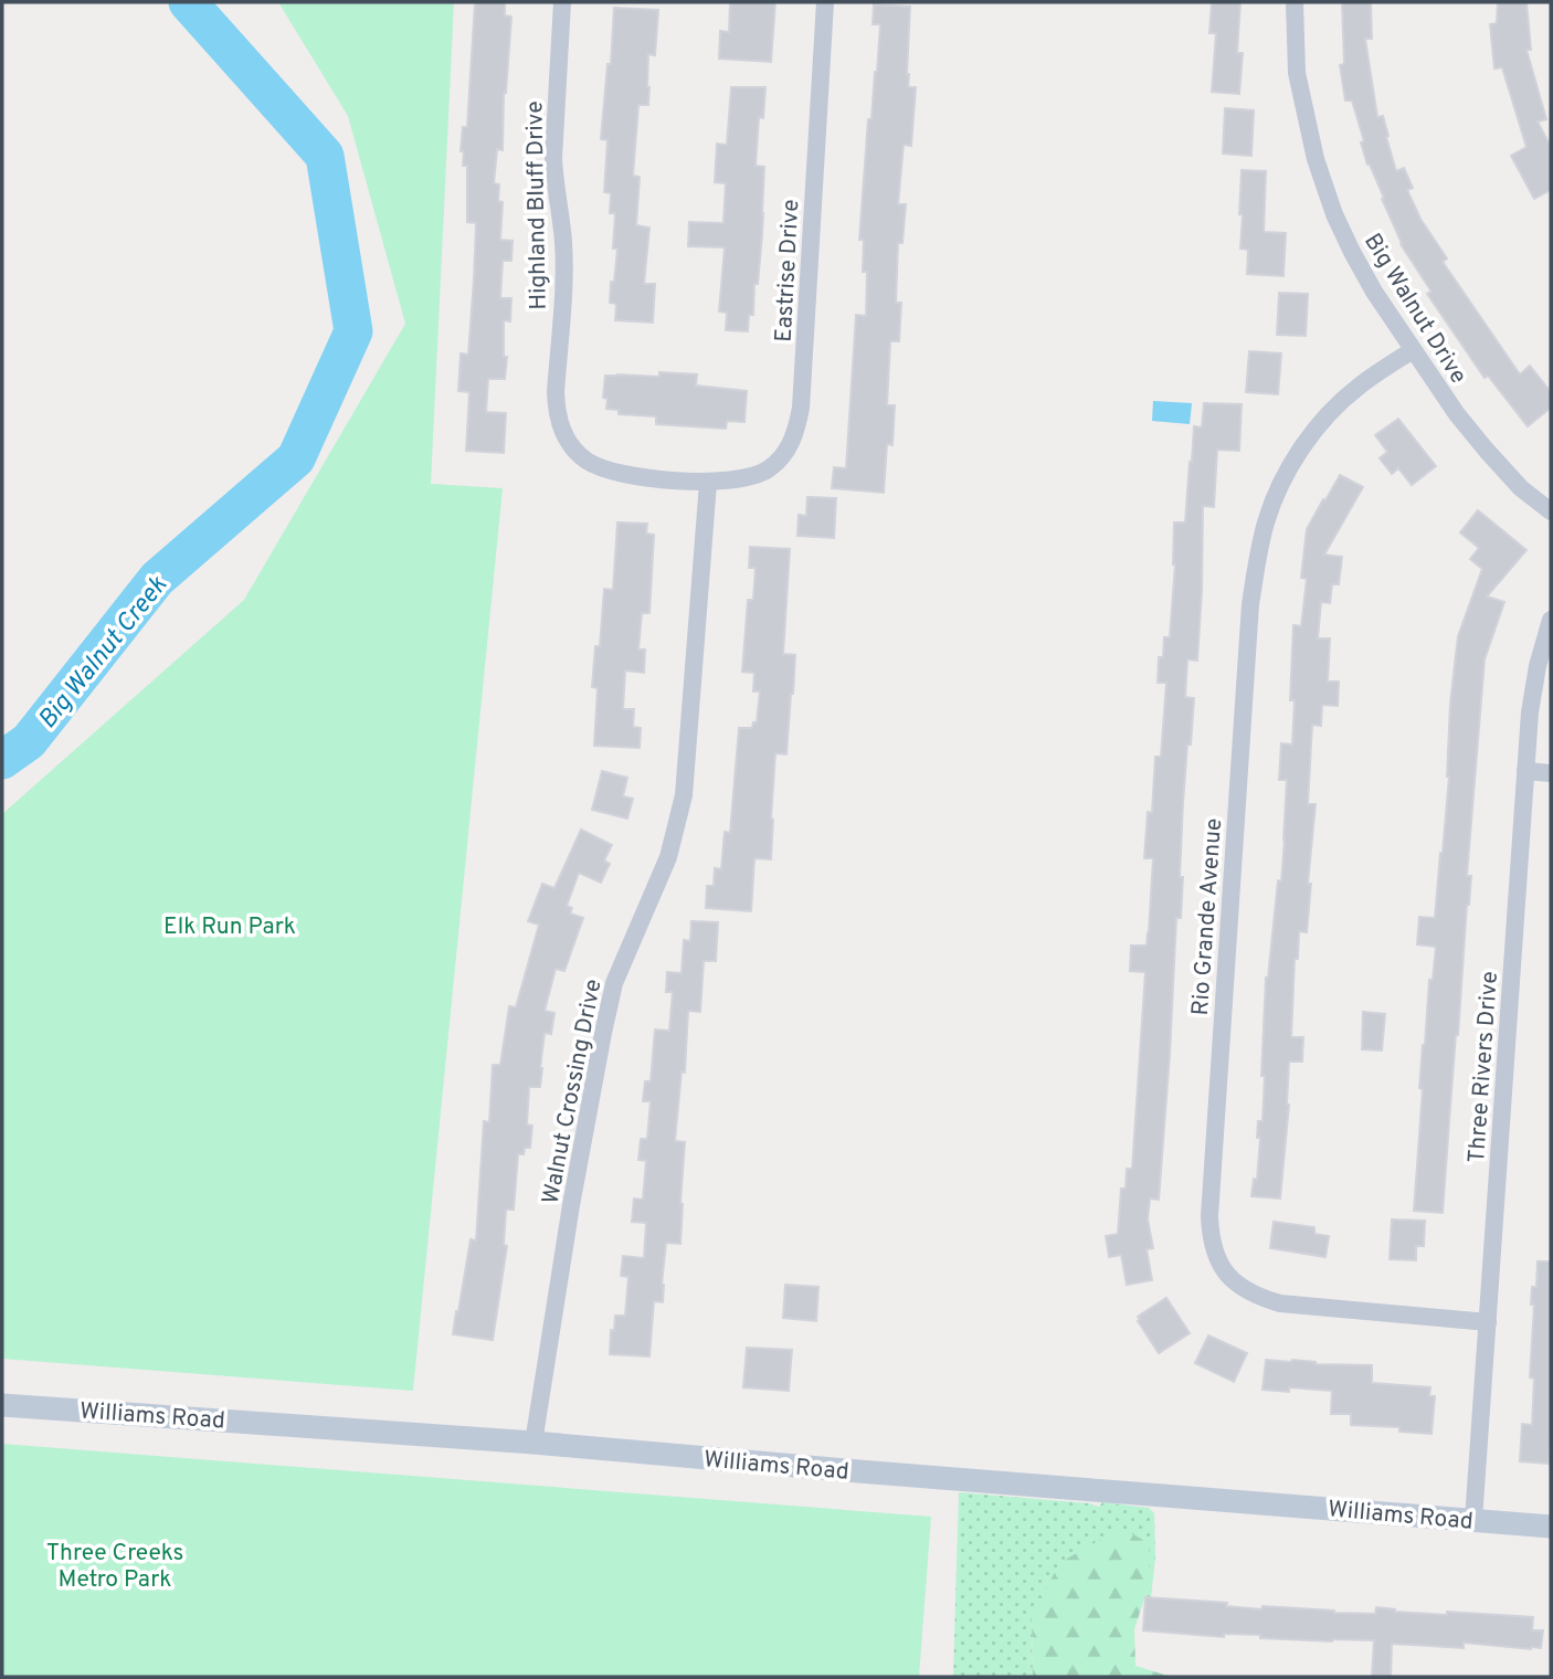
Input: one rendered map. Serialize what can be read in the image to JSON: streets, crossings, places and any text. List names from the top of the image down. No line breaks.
{"streets":{"main road":["Williams Road"],"street":["Highland Bluff Drive","Eastrise Drive","Big Walnut Drive","Rio Grande Avenue","Three Rivers Drive","Walnut Crossing Drive"]},"crossings":[["Highland Bluff Drive","Eastrise Drive"],["Highland Bluff Drive","Walnut Crossing Drive"],["Eastrise Drive","Walnut Crossing Drive"],["Big Walnut Drive","Rio Grande Avenue"],["Rio Grande Avenue","Three Rivers Drive"],["Three Rivers Drive","Williams Road"],["Walnut Crossing Drive","Williams Road"]],"water":["Big Walnut Creek"],"parks":["Elk Run Park","Three Creeks Metro Park"]}
